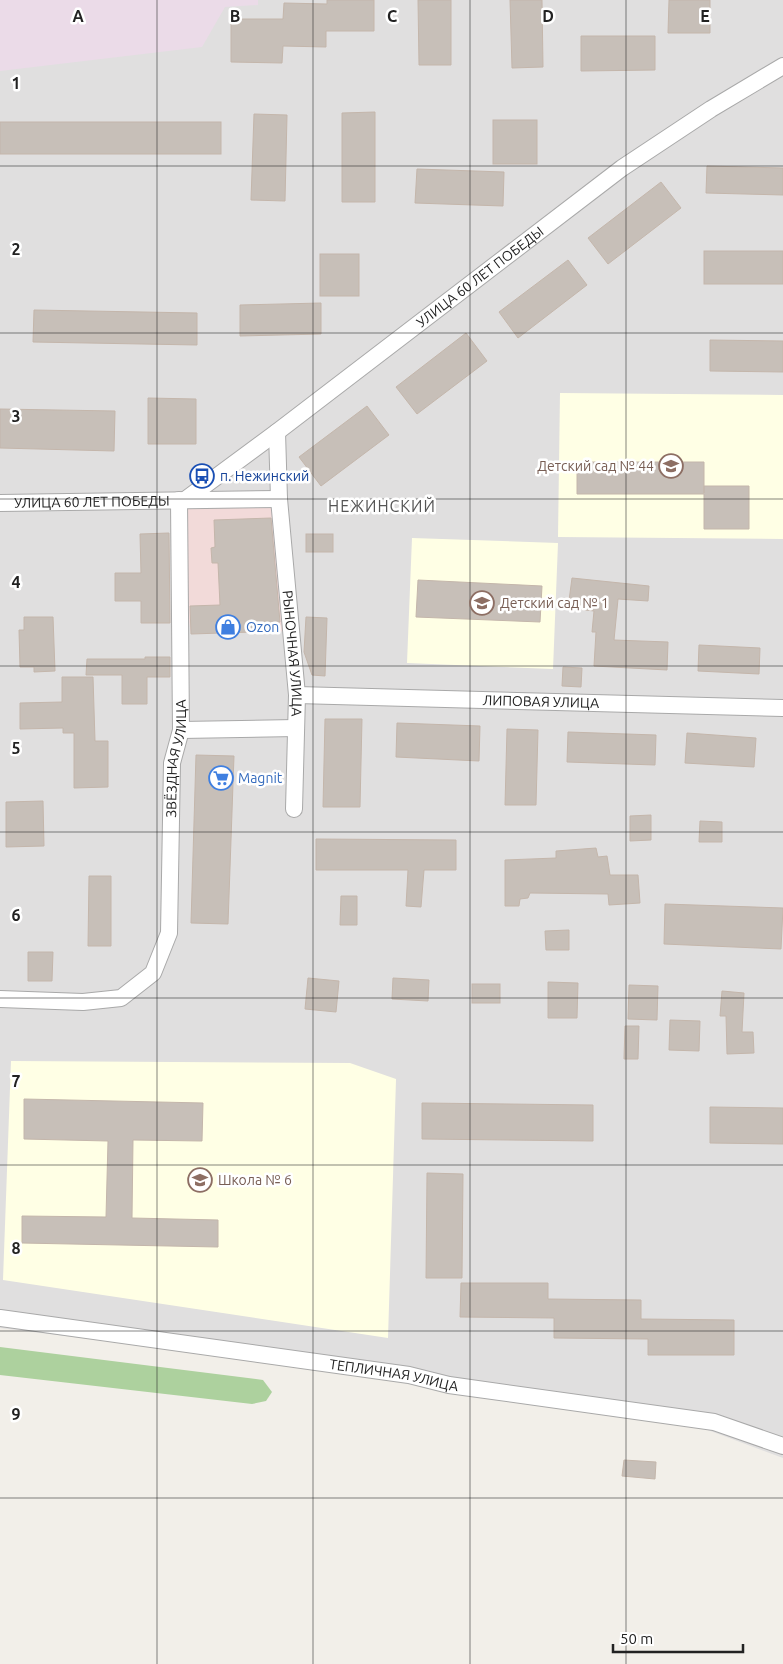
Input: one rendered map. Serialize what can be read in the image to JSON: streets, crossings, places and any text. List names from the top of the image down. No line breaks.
{"streets":{"street":["УЛИЦА 60 ЛЕТ ПОБЕДЫ","РЫНОЧНАЯ УЛИЦА","ЛИПОВАЯ УЛИЦА","ЗВЁЗДНАЯ УЛИЦА","ТЕПЛИЧНАЯ УЛИЦА"]},"crossings":[["УЛИЦА 60 ЛЕТ ПОБЕДЫ","РЫНОЧНАЯ УЛИЦА"],["УЛИЦА 60 ЛЕТ ПОБЕДЫ","ЗВЁЗДНАЯ УЛИЦА"],["РЫНОЧНАЯ УЛИЦА","ЛИПОВАЯ УЛИЦА"]],"districts":["НЕЖИНСКИЙ"],"places":{"school or university":["Детский сад № 44","Детский сад № 1","Школа № 6"],"bus stop":["п. Нежинский"],"shop":["Ozon"],"supermarket":["Magnit"]},"scale_bar":"50 m","grid":{"columns":["A","B","C","D","E"],"rows":["1","2","3","4","5","6","7","8","9"]}}
